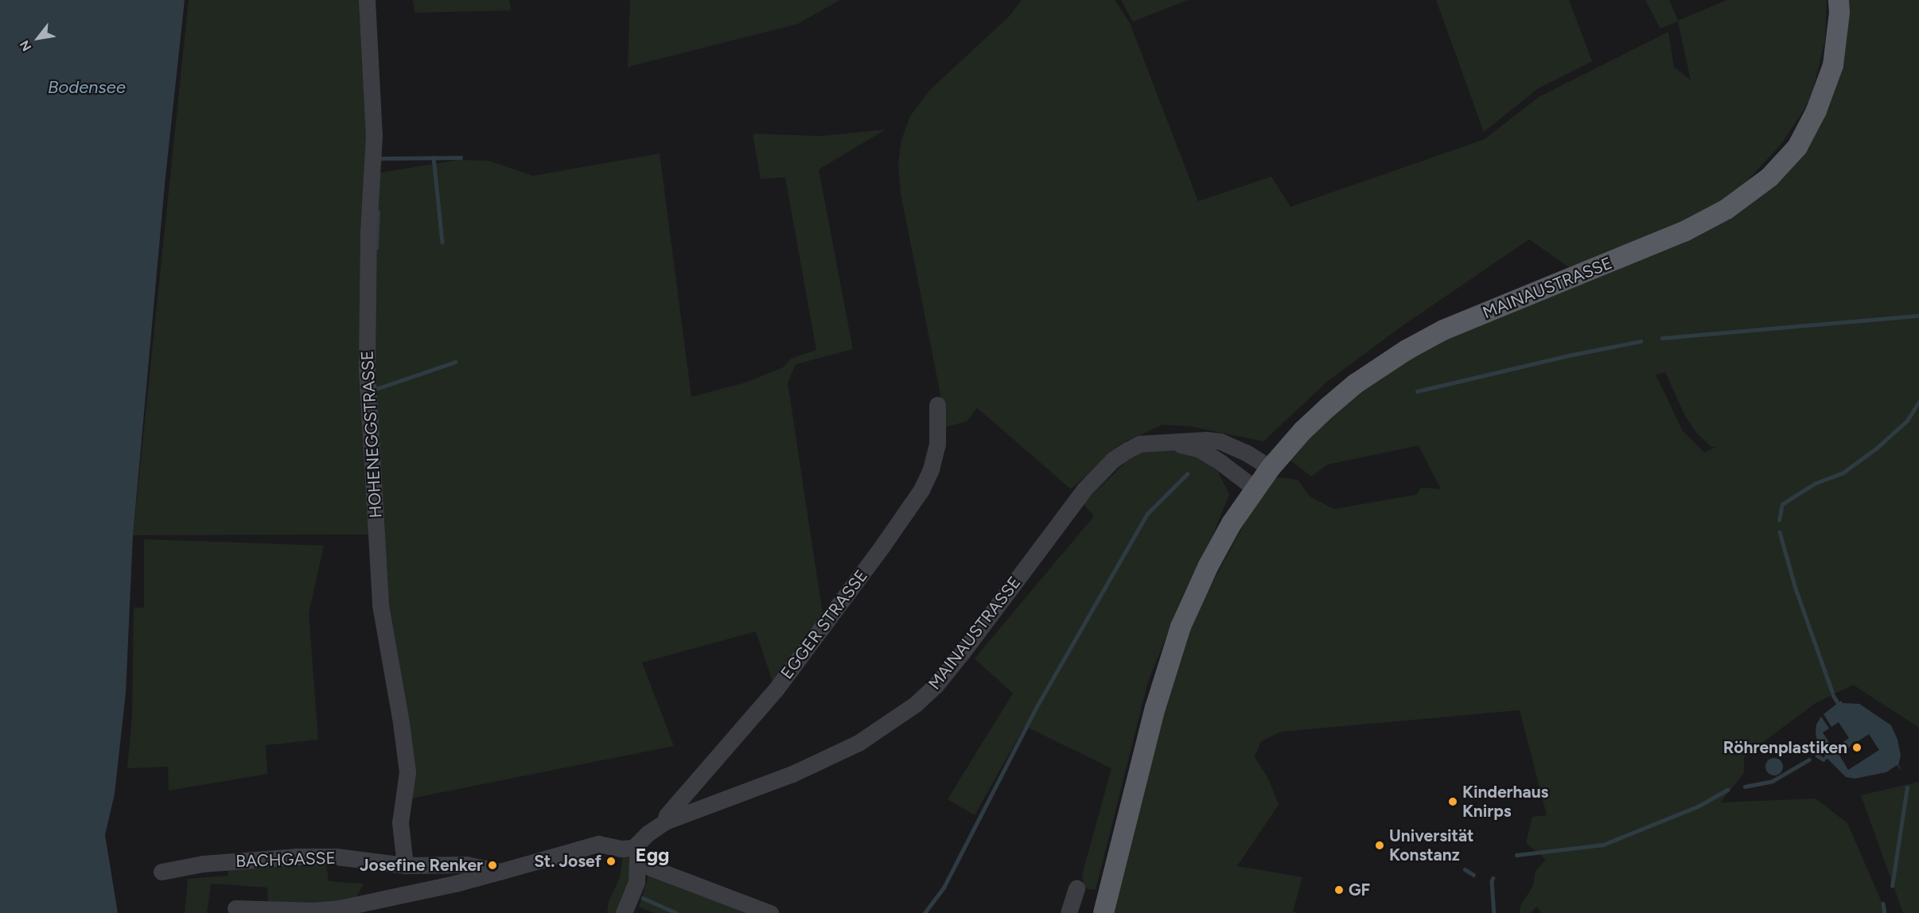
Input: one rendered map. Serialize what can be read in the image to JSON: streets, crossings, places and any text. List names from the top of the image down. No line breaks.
{"streets":{"main road":["MAINAUSTRASSE"],"street":["HOHENEGGSTRASSE","EGGER STRASSE","BACHGASSE"]},"crossings":[["MAINAUSTRASSE","EGGER STRASSE"],["MAINAUSTRASSE","BACHGASSE"],["HOHENEGGSTRASSE","BACHGASSE"]],"districts":["Egg"],"water":["Bodensee"],"places":["Röhrenplastiken","Kinderhaus Knirps","Universität Konstanz","St. Josef","Josefine Renker","GF"],"north":"bottom left"}
